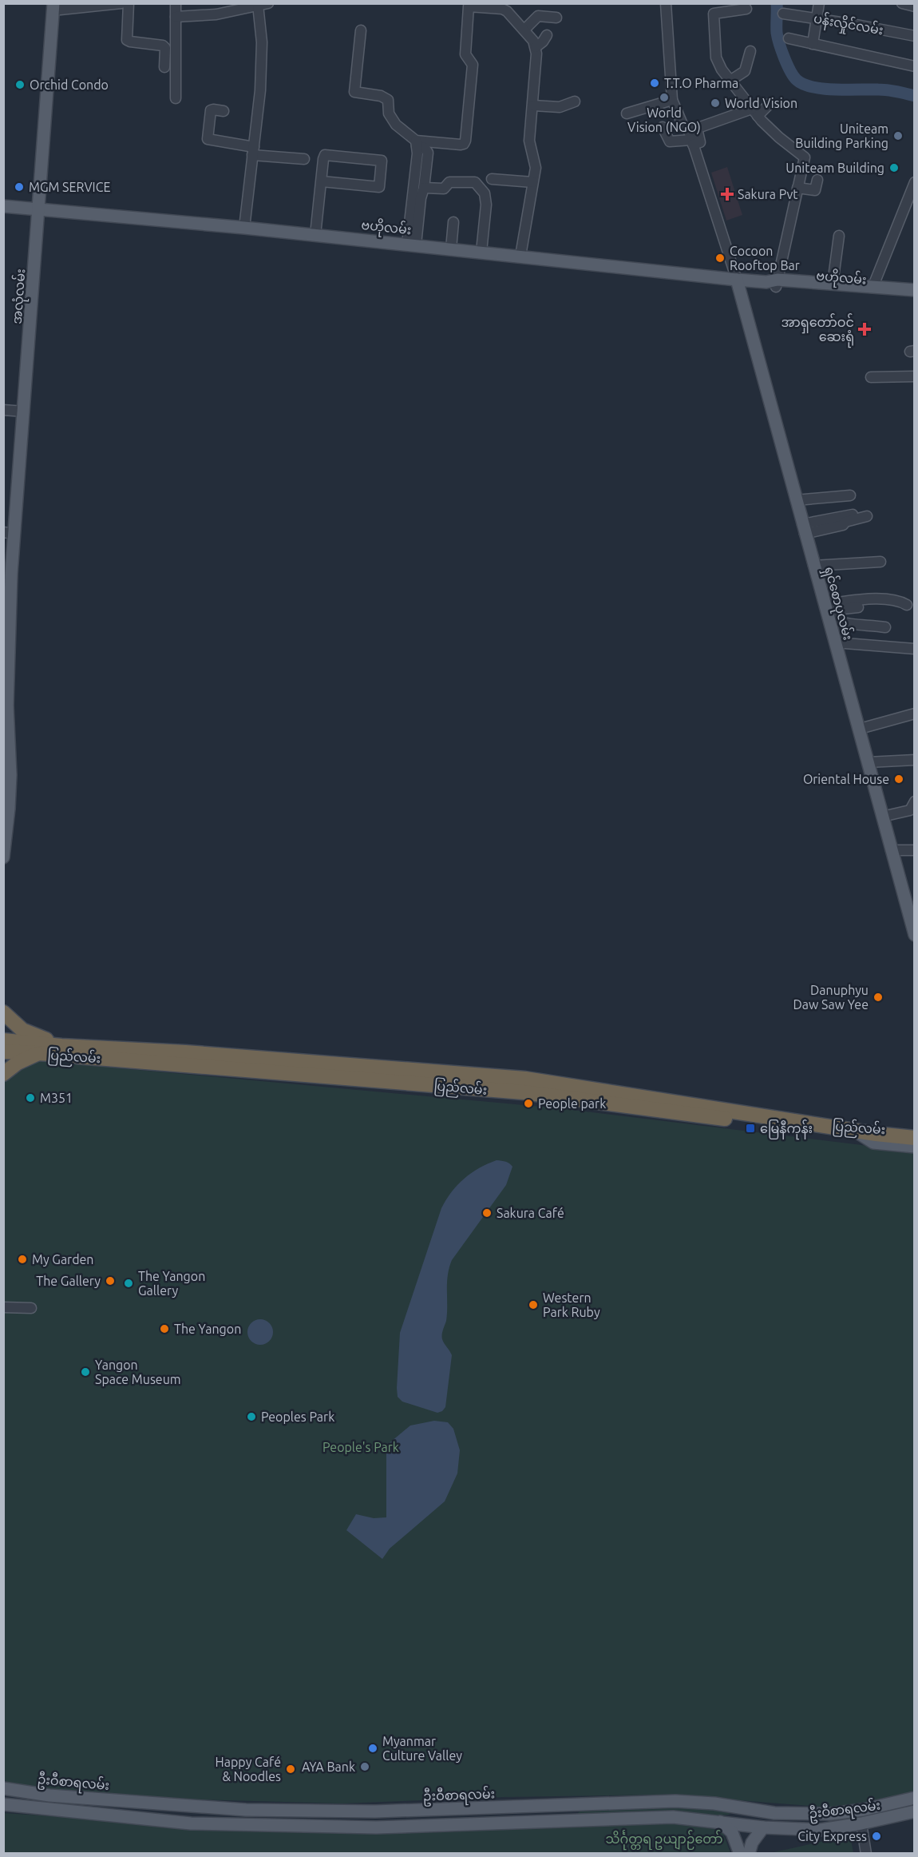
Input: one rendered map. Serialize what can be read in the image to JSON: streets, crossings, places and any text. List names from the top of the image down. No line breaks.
{"streets":{"highway":["ပြည်လမ်း"],"main road":["ဗဟိုလမ်း","အလုံလမ်း","ရှင်စောပုလမ်း","ဦးဝီစာရလမ်း"],"street":["ပန်းလှိုင်လမ်း"]},"crossings":[["ဗဟိုလမ်း","အလုံလမ်း"],["ဗဟိုလမ်း","ရှင်စောပုလမ်း"]],"parks":["People's Park","သိင်္ဂုတ္တရ ဥယျာဉ်တော်"],"places":{"other":["T.T.O Pharma","Orchid Condo","World Vision (NGO)","World Vision","Uniteam Building Parking","Uniteam Building","MGM SERVICE","Cocoon Rooftop Bar","Oriental House","Danuphyu Daw Saw Yee","M351","People park","Sakura Café","My Garden","The Gallery","The Yangon Gallery","Western Park Ruby","The Yangon","Yangon Space Museum","Peoples Park","Myanmar Culture Valley","AYA Bank","Happy Café & Noodles","City Express"],"health":["Sakura Pvt","အာရှတော်ဝင် ဆေးရုံ"],"transit":["မြေနီကုန်း"]}}
